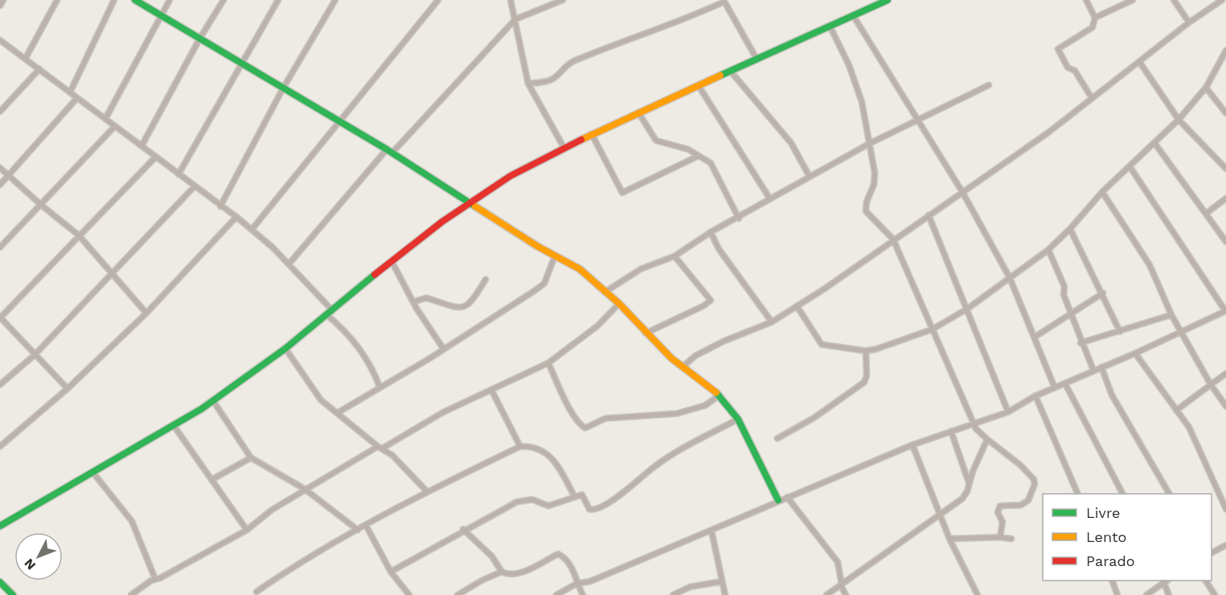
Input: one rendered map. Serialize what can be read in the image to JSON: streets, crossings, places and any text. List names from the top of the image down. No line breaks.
{"legend":["Livre","Lento","Parado"],"north":"bottom left"}
